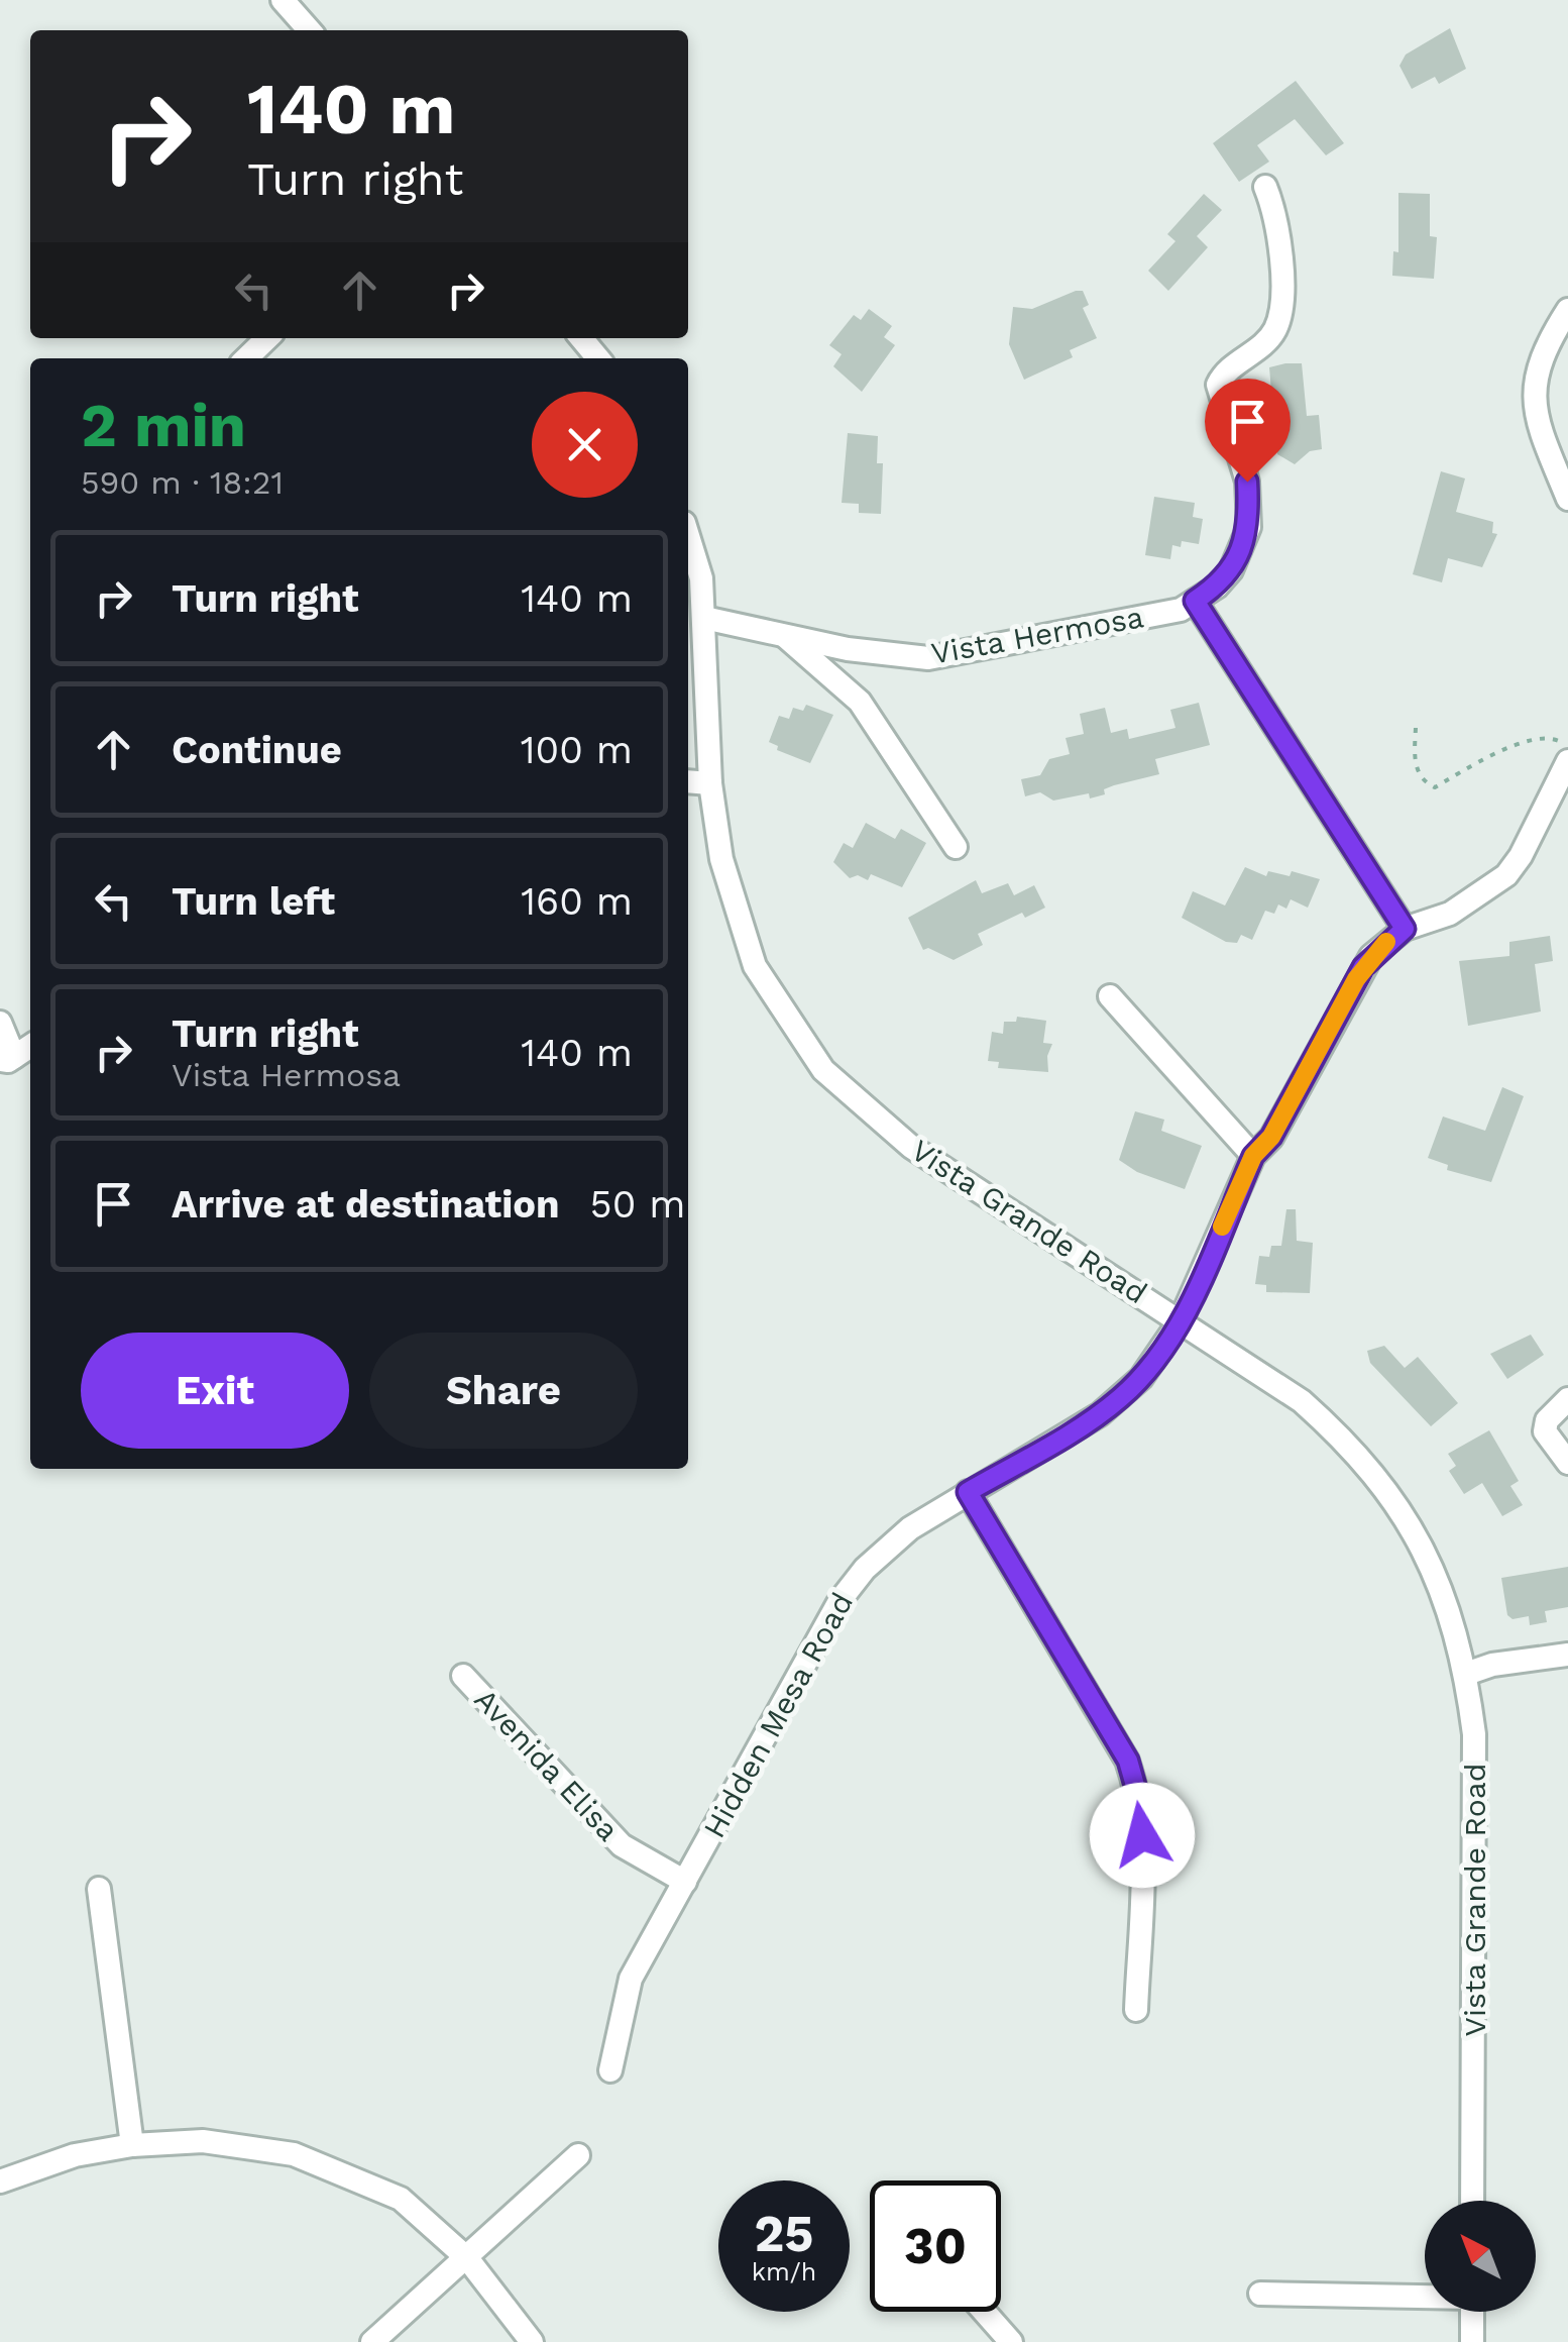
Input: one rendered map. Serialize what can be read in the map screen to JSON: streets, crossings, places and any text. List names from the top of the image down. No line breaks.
{"streets":{"street":["Vista Hermosa","Vista Grande Road","Hidden Mesa Road","Avenida Elisa"]},"crossings":[["Vista Hermosa","Vista Grande Road"],["Vista Grande Road","Hidden Mesa Road"],["Hidden Mesa Road","Avenida Elisa"]],"north":"top left","page":{"turn":["140 m","Turn right"],"heading":["2 min","590 m · 18:21"],"list":[{"name":"Turn right","value":"140 m"},{"name":"Continue","value":"100 m"},{"name":"Turn left","value":"160 m"},{"name":"Turn right","note":"Vista Hermosa","value":"140 m"},{"name":"Arrive at destination","value":"50 m"}],"buttons":["Exit","Share"],"speed":"25 km/h","limit":"30"}}
